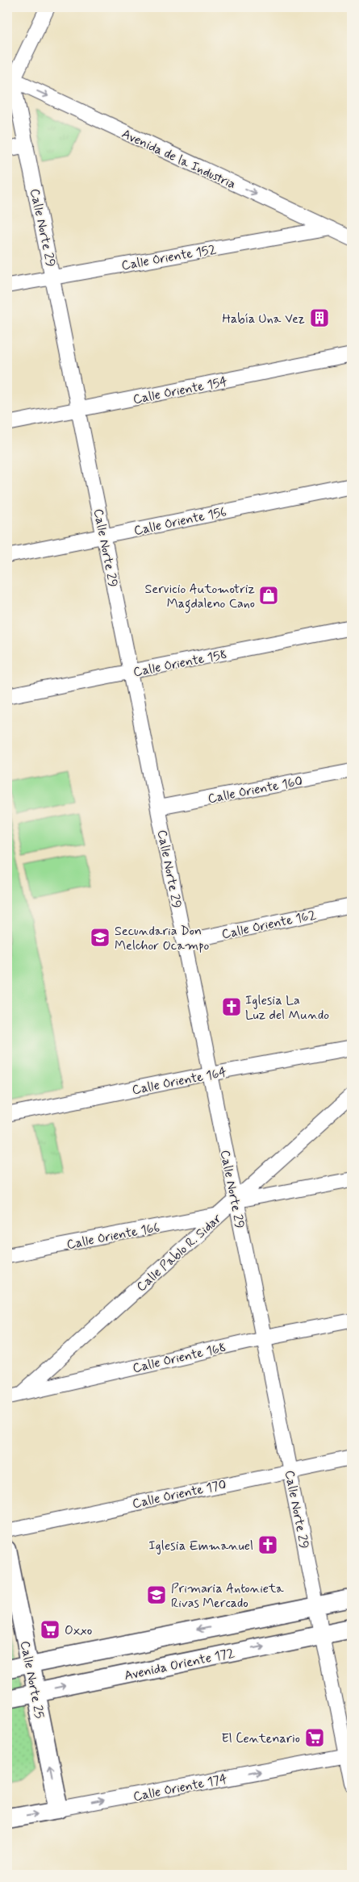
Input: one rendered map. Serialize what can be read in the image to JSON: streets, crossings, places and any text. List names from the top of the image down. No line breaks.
{"streets":{"street":["Avenida de la Industria","Calle Norte 29","Calle Oriente 152","Calle Oriente 154","Calle Oriente 156","Calle Oriente 158","Calle Oriente 160","Calle Oriente 162","Calle Oriente 164","Calle Oriente 166","Calle Pablo R. Sidar","Calle Oriente 168","Calle Oriente 170","Avenida Oriente 172","Calle Norte 25","Calle Oriente 174"]},"crossings":[["Avenida de la Industria","Calle Norte 29"],["Avenida de la Industria","Calle Oriente 152"],["Calle Norte 29","Calle Oriente 152"],["Calle Norte 29","Calle Oriente 154"],["Calle Norte 29","Calle Oriente 156"],["Calle Norte 29","Calle Oriente 158"],["Calle Norte 29","Calle Oriente 160"],["Calle Norte 29","Calle Oriente 162"],["Calle Norte 29","Calle Oriente 164"],["Calle Norte 29","Calle Pablo R. Sidar"],["Calle Norte 29","Calle Oriente 168"],["Calle Norte 29","Calle Oriente 170"],["Calle Norte 29","Avenida Oriente 172"],["Calle Norte 29","Calle Oriente 174"],["Calle Oriente 166","Calle Pablo R. Sidar"],["Calle Pablo R. Sidar","Calle Oriente 168"],["Avenida Oriente 172","Calle Norte 25"],["Calle Norte 25","Calle Oriente 174"]],"one_way":["Avenida de la Industria","Calle Norte 25","Calle Oriente 174"],"places":{"building":["Había Una Vez"],"shop":["Servicio Automotriz Magdaleno Cano"],"school or university":["Secundaria Don Melchor Ocampo","Primaria Antonieta Rivas Mercado"],"church":["Iglesia La Luz del Mundo","Iglesia Emmanuel"],"supermarket":["Oxxo","El Centenario"]}}
